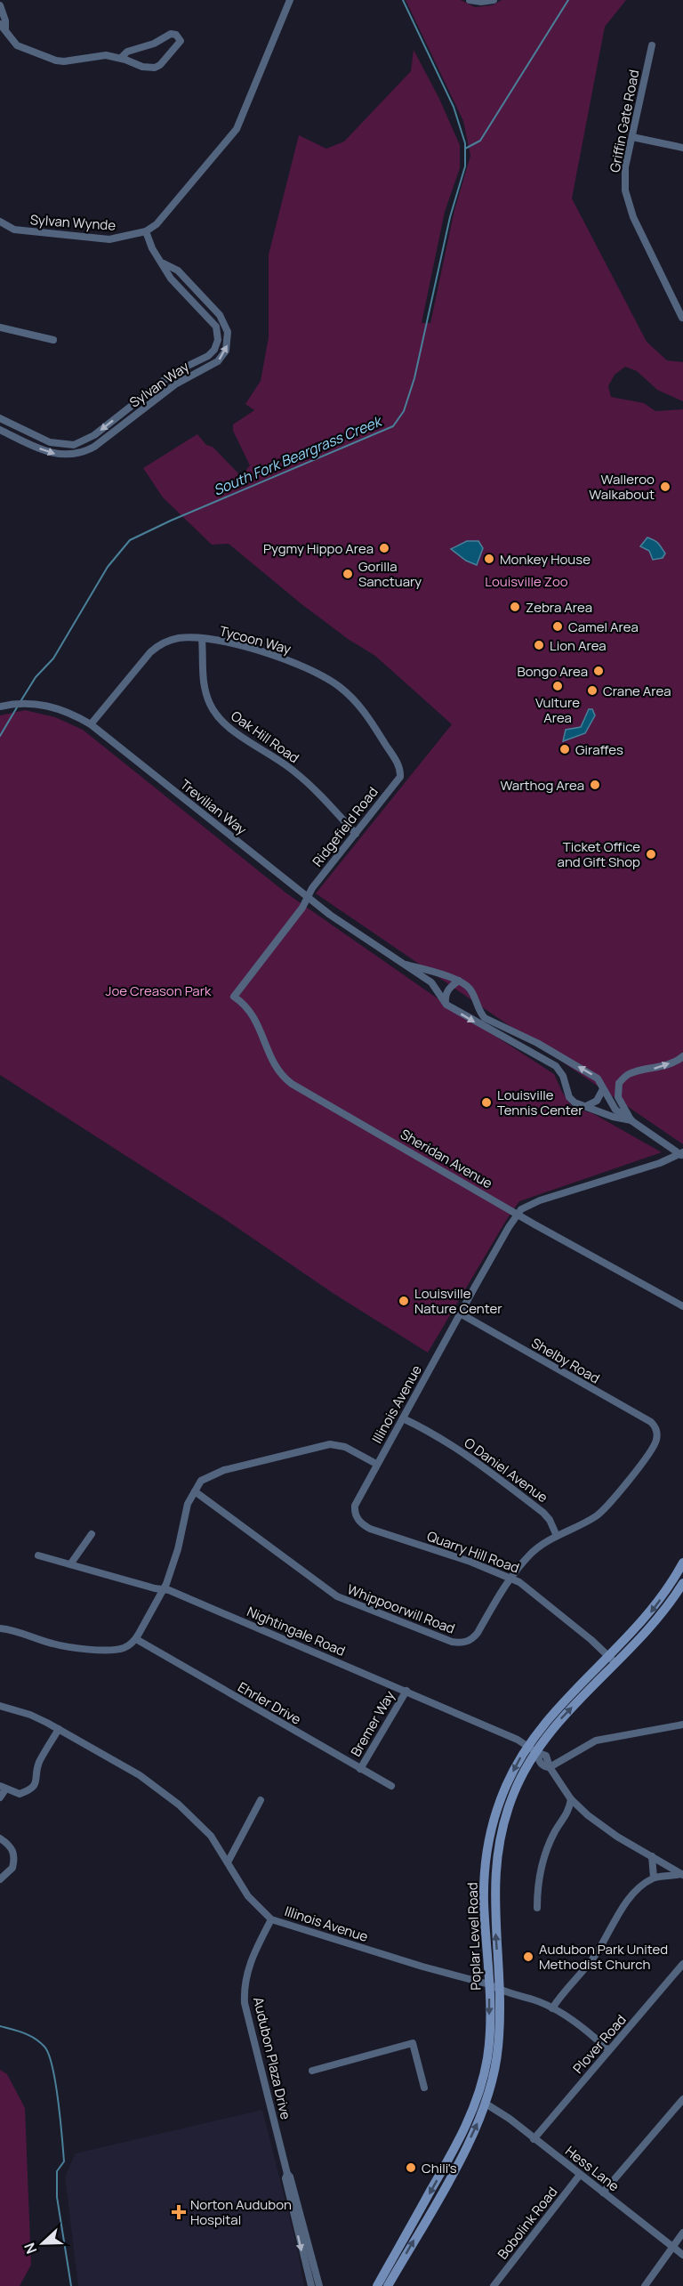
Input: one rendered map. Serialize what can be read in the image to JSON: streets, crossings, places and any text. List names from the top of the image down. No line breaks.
{"streets":{"main road":["Poplar Level Road"],"street":["Griffin Gate Road","Sylvan Wynde","Sylvan Way","Tycoon Way","Oak Hill Road","Trevilian Way","Ridgefield Road","Sheridan Avenue","Shelby Road","Illinois Avenue","O Daniel Avenue","Quarry Hill Road","Whippoorwill Road","Nightingale Road","Ehrler Drive","Bremer Way","Plover Road","Audubon Plaza Drive","Hess Lane","Bobolink Road"]},"crossings":[["Sylvan Wynde","Sylvan Way"],["Tycoon Way","Oak Hill Road"],["Tycoon Way","Trevilian Way"],["Tycoon Way","Ridgefield Road"],["Oak Hill Road","Ridgefield Road"],["Trevilian Way","Ridgefield Road"],["Trevilian Way","Illinois Avenue"],["Ridgefield Road","Sheridan Avenue"],["Sheridan Avenue","Illinois Avenue"],["Shelby Road","Illinois Avenue"],["Shelby Road","Whippoorwill Road"],["Illinois Avenue","O Daniel Avenue"],["Illinois Avenue","Quarry Hill Road"],["Illinois Avenue","Whippoorwill Road"],["Illinois Avenue","Nightingale Road"],["Illinois Avenue","Ehrler Drive"],["Illinois Avenue","Poplar Level Road"],["Illinois Avenue","Plover Road"],["Illinois Avenue","Audubon Plaza Drive"],["O Daniel Avenue","Whippoorwill Road"],["Quarry Hill Road","Whippoorwill Road"],["Quarry Hill Road","Poplar Level Road"],["Nightingale Road","Bremer Way"],["Nightingale Road","Poplar Level Road"],["Ehrler Drive","Bremer Way"],["Poplar Level Road","Hess Lane"],["Plover Road","Hess Lane"],["Hess Lane","Bobolink Road"]],"water":["South Fork Beargrass Creek"],"parks":["Louisville Zoo","Joe Creason Park"],"places":{"other":["Walleroo Walkabout","Pygmy Hippo Area","Monkey House","Gorilla Sanctuary","Zebra Area","Camel Area","Lion Area","Bongo Area","Vulture Area","Crane Area","Giraffes","Warthog Area","Ticket Office and Gift Shop","Louisville Tennis Center","Louisville Nature Center","Audubon Park United Methodist Church","Chili's"],"health":["Norton Audubon Hospital"]},"north":"left"}
